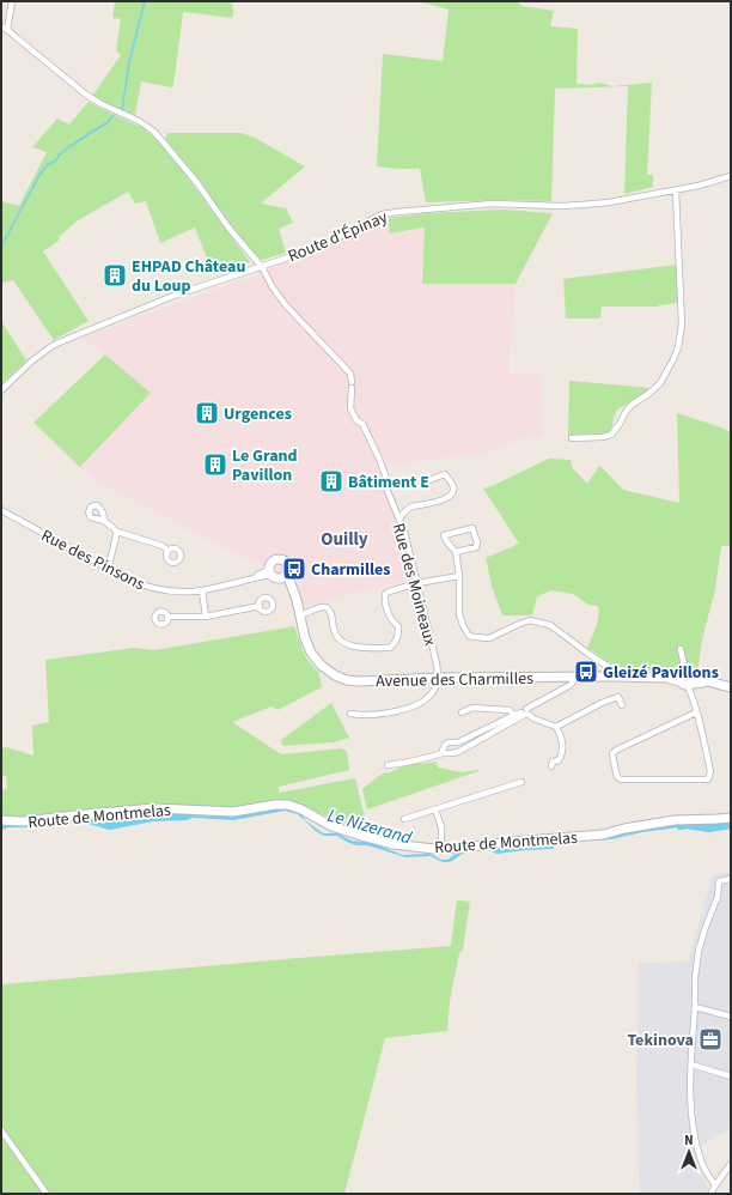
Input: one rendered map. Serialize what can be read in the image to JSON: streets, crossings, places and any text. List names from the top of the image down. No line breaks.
{"streets":{"street":["Route d'Épinay","Rue des Pinsons","Rue des Moineaux","Avenue des Charmilles","Route de Montmelas"]},"crossings":[["Route d'Épinay","Rue des Moineaux"],["Rue des Pinsons","Avenue des Charmilles"],["Rue des Moineaux","Avenue des Charmilles"]],"districts":["Ouilly"],"water":["Le Nizerand"],"places":{"building":["EHPAD Château du Loup","Urgences","Le Grand Pavillon","Bâtiment E"],"bus stop":["Charmilles","Gleizé Pavillons"],"office":["Tekinova"]},"north":"top"}
